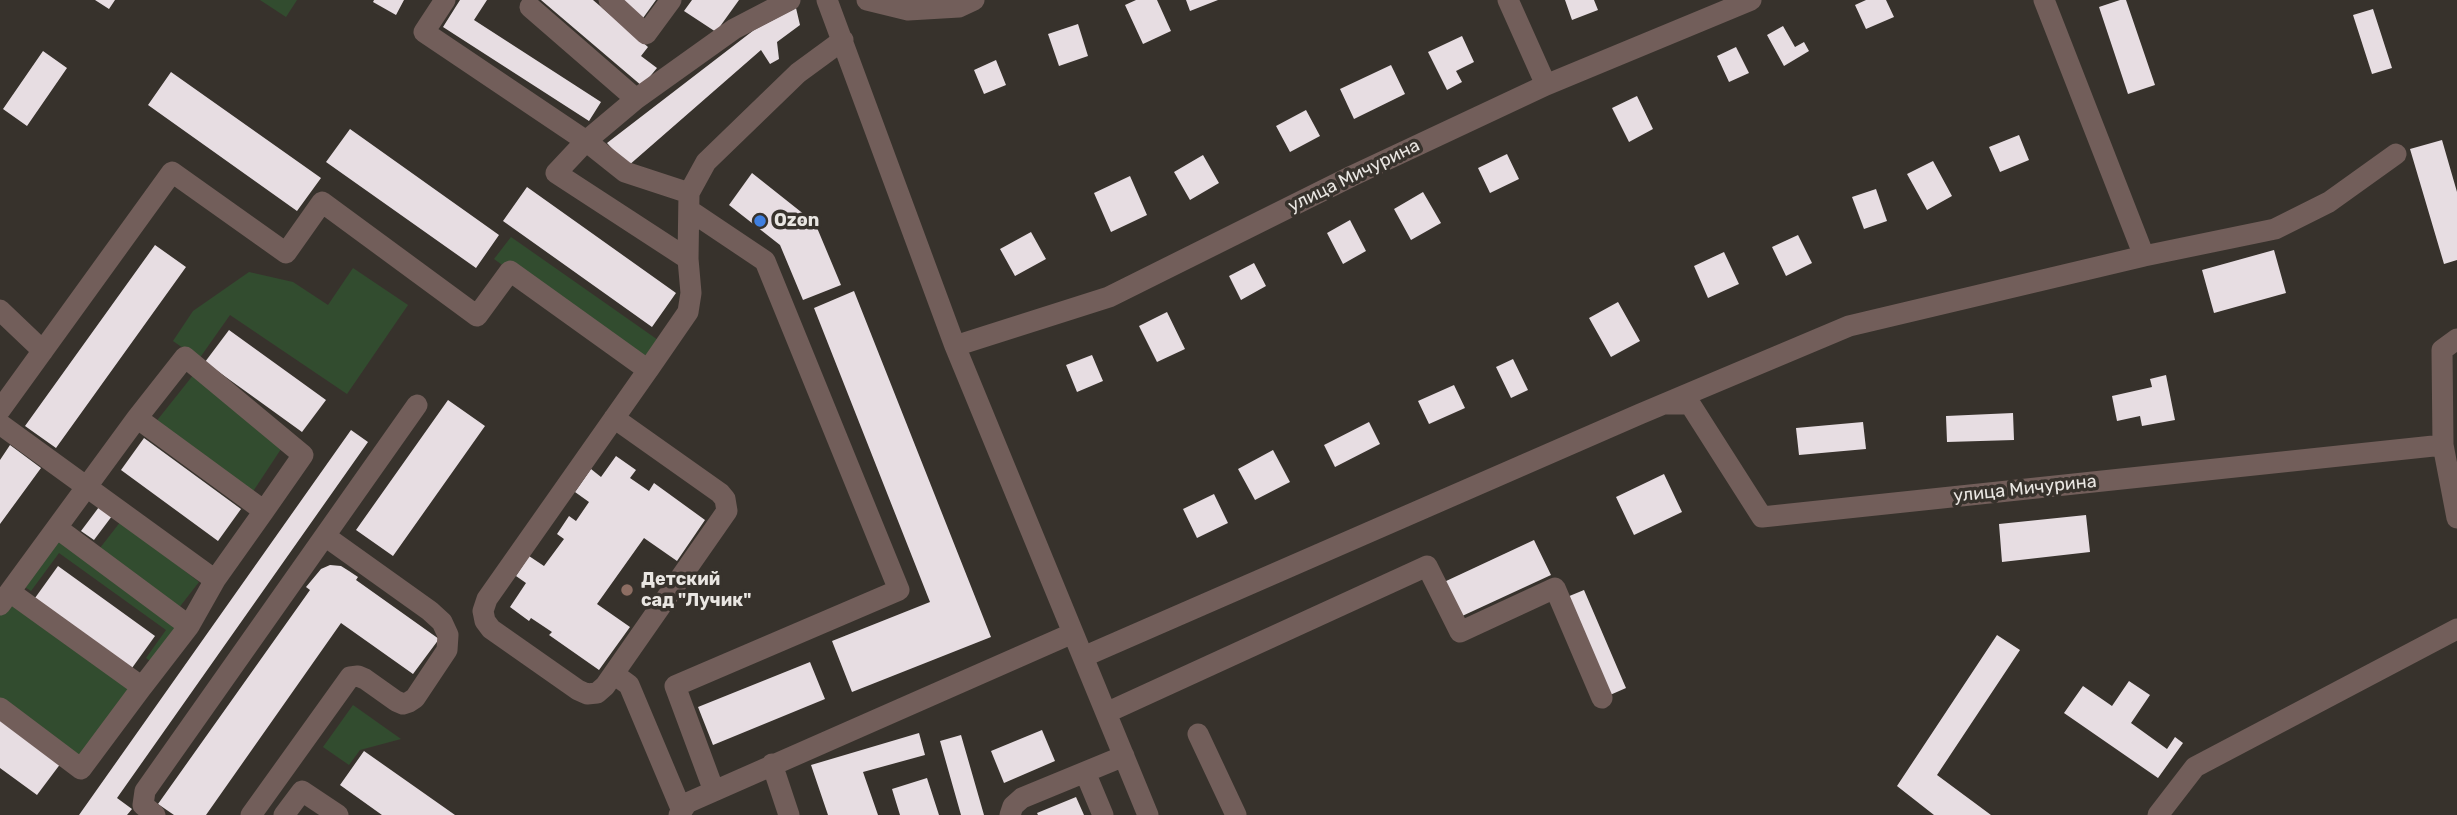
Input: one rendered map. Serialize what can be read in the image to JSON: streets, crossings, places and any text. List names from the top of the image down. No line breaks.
{"streets":{"street":["улица Мичурина"]},"places":["Ozon","Детский сад \"Лучик\""]}
